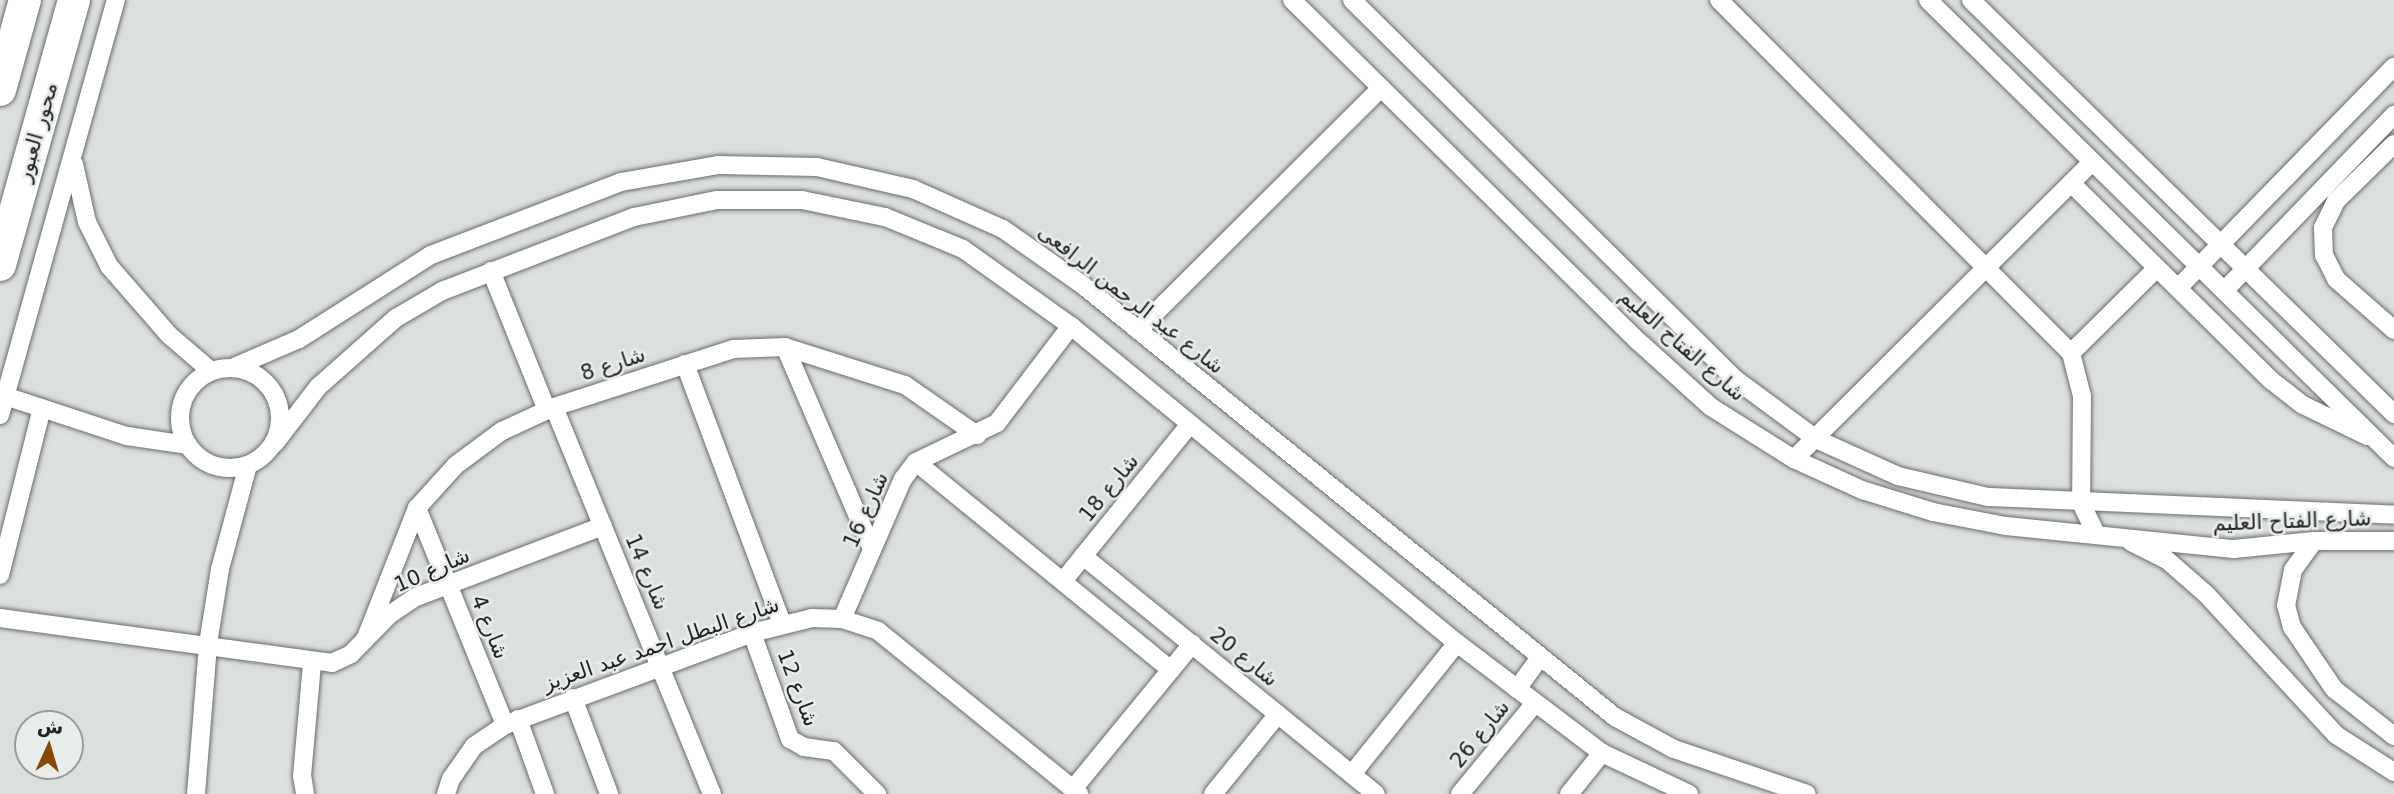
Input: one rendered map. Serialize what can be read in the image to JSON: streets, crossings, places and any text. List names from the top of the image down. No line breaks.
{"streets":{"highway":["محور العبور"],"street":["شارع عبد الرحمن الرافعى","شارع الفتاح العليم","شارع 8","شارع 18","شارع 16","شارع 10","شارع 14","شارع 4","شارع البطل احمد عبد العزيز","شارع 20","شارع 12","شارع 26"]},"crossings":[["شارع 8","شارع 16"],["شارع 8","شارع 10"],["شارع 8","شارع 14"],["شارع 8","شارع 4"],["شارع 18","شارع 20"],["شارع 16","شارع البطل احمد عبد العزيز"],["شارع 10","شارع 14"],["شارع 10","شارع 4"],["شارع 14","شارع البطل احمد عبد العزيز"],["شارع 4","شارع البطل احمد عبد العزيز"],["شارع البطل احمد عبد العزيز","شارع 12"]],"north":"top"}
